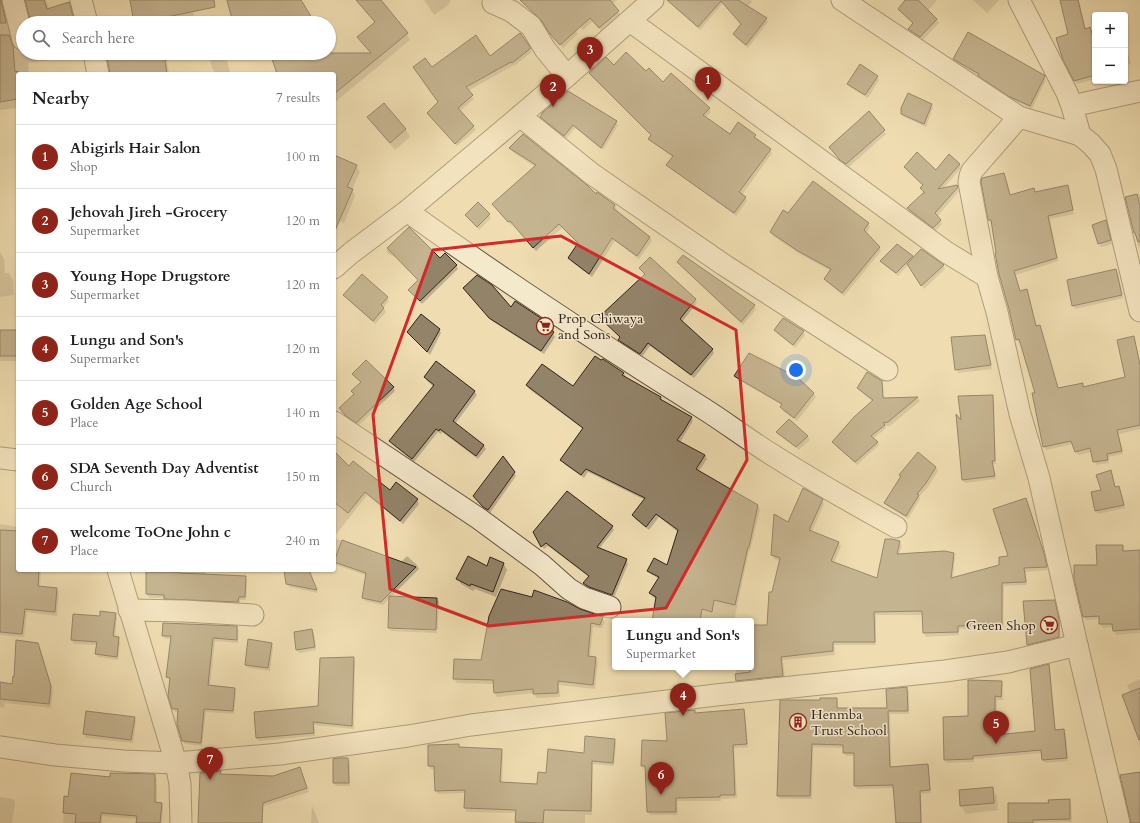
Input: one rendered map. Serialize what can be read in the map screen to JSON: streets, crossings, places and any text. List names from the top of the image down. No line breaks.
{"places":{"supermarket":["Prop Chiwaya and Sons","Green Shop"],"building":["Henmba Trust School"]},"page":{"map_buttons":["+","−"],"search":"Search here","pins":["3","1","2","4","5","7","6"],"heading":["Nearby","7 results"],"list":[{"mark":"1","name":"Abigirls Hair Salon","note":"Shop","value":"100 m"},{"mark":"2","name":"Jehovah Jireh -Grocery","note":"Supermarket","value":"120 m"},{"mark":"3","name":"Young Hope Drugstore","note":"Supermarket","value":"120 m"},{"mark":"4","name":"Lungu and Son's","note":"Supermarket","value":"120 m"},{"mark":"5","name":"Golden Age School","note":"Place","value":"140 m"},{"mark":"6","name":"SDA Seventh Day Adventist","note":"Church","value":"150 m"},{"mark":"7","name":"welcome ToOne John c","note":"Place","value":"240 m"}],"popup":["Lungu and Son's","Supermarket"]}}
